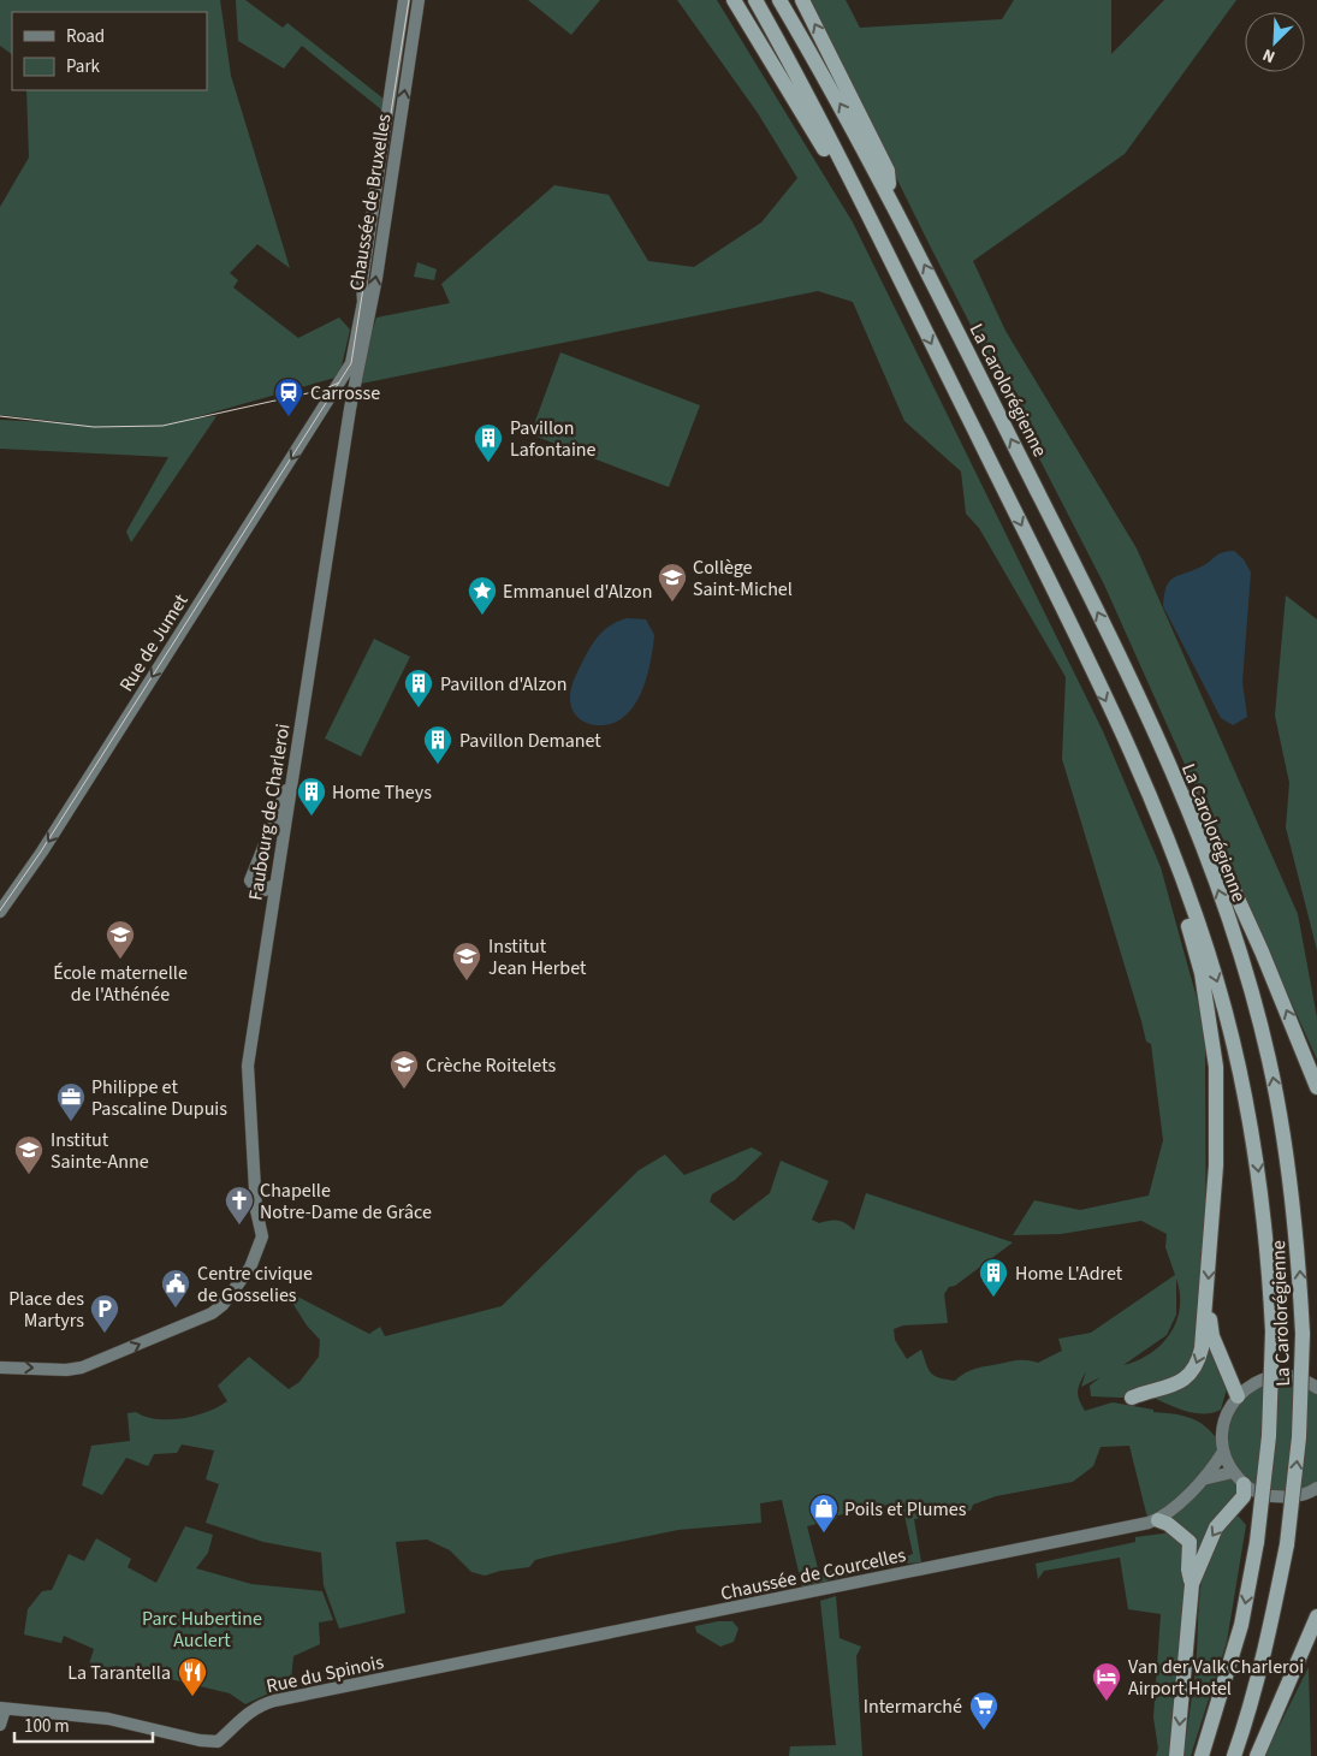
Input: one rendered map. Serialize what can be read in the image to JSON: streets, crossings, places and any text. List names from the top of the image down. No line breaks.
{"streets":{"highway":["La Carolorégienne"],"main road":["Chaussée de Bruxelles","Rue de Jumet","Faubourg de Charleroi","Chaussée de Courcelles","Rue du Spinois"]},"crossings":[["Chaussée de Bruxelles","Rue de Jumet"],["Chaussée de Bruxelles","Faubourg de Charleroi"],["Chaussée de Courcelles","Rue du Spinois"]],"one_way":["Rue de Jumet","Faubourg de Charleroi"],"parks":["Parc Hubertine Auclert"],"places":{"station":["Carrosse"],"building":["Pavillon Lafontaine","Pavillon d'Alzon","Pavillon Demanet","Home Theys","Home L'Adret"],"school or university":["Collège Saint-Michel","École maternelle de l'Athénée","Institut Jean Herbet","Crèche Roitelets","Institut Sainte-Anne"],"place":["Emmanuel d'Alzon"],"office":["Philippe et Pascaline Dupuis"],"church":["Chapelle Notre-Dame de Grâce"],"public building":["Centre civique de Gosselies"],"parking":["Place des Martyrs"],"shop":["Poils et Plumes"],"restaurant":["La Tarantella"],"hotel":["Van der Valk Charleroi Airport Hotel"],"supermarket":["Intermarché"]},"legend":["Road","Park"],"scale_bar":"100 m","north":"bottom left"}
